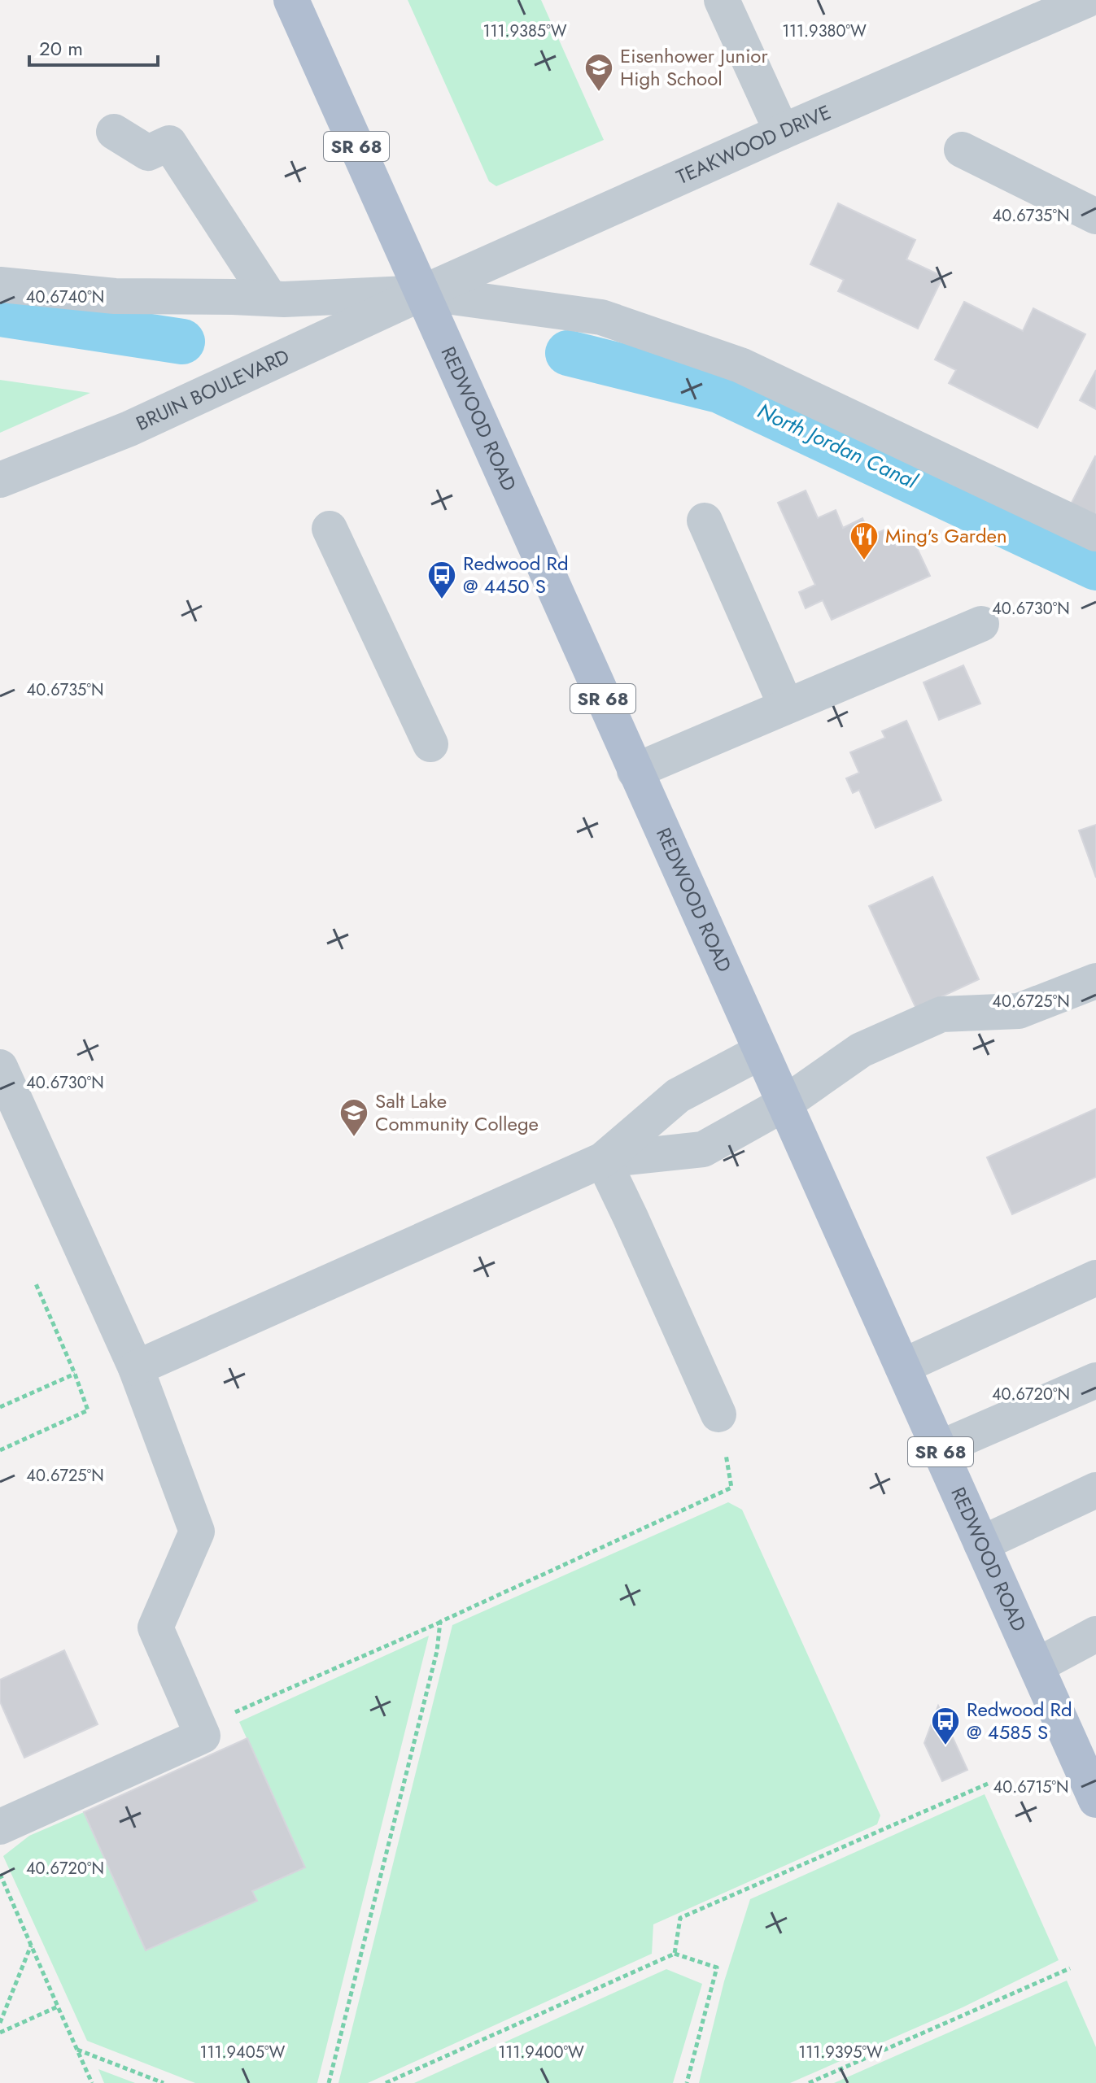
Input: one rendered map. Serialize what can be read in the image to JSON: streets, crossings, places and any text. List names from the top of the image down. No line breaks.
{"streets":{"main road":["SR 68","REDWOOD ROAD"],"street":["TEAKWOOD DRIVE","BRUIN BOULEVARD"]},"crossings":[["TEAKWOOD DRIVE","BRUIN BOULEVARD"],["TEAKWOOD DRIVE","REDWOOD ROAD"],["BRUIN BOULEVARD","REDWOOD ROAD"]],"water":["North Jordan Canal"],"places":{"school or university":["Eisenhower Junior High School","Salt Lake Community College"],"restaurant":["Ming's Garden"],"bus stop":["Redwood Rd @ 4450 S","Redwood Rd @ 4585 S"]},"scale_bar":"20 m","coordinates":["111.9385°W","111.9380°W","40.6735°N","40.6740°N","40.6730°N","40.6725°N","40.6720°N","40.6715°N","111.9405°W","111.9400°W","111.9395°W"]}
